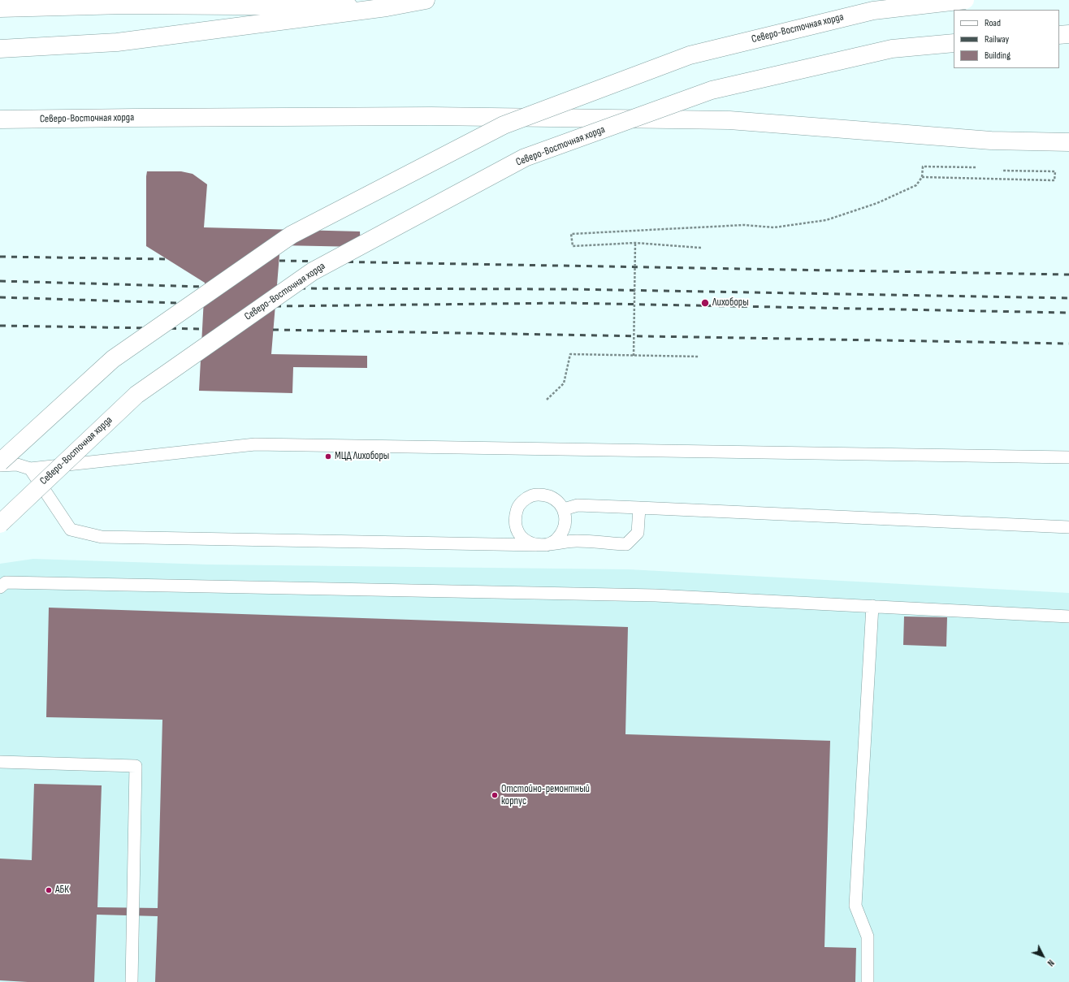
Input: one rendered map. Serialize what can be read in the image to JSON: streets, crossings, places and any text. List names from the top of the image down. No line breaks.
{"streets":{"main road":["Северо-Восточная хорда"]},"places":["Лихоборы","МЦД Лихоборы","Отстойно-ремонтный корпус","АБК"],"legend":["Road","Railway","Building"],"north":"bottom right"}
